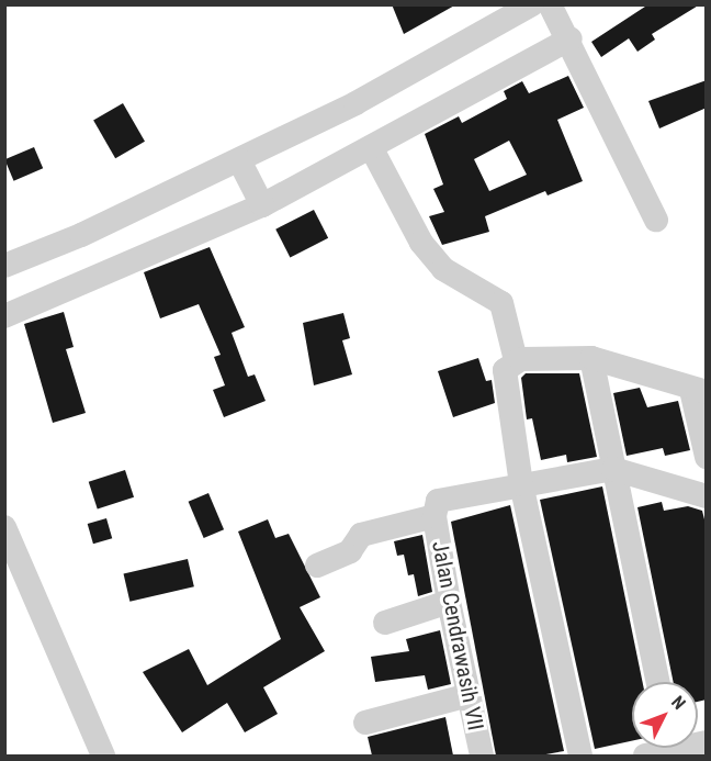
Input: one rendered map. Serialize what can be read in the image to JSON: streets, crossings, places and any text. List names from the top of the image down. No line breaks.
{"streets":{"street":["Jalan Cendrawasih VII"]},"north":"top right"}
